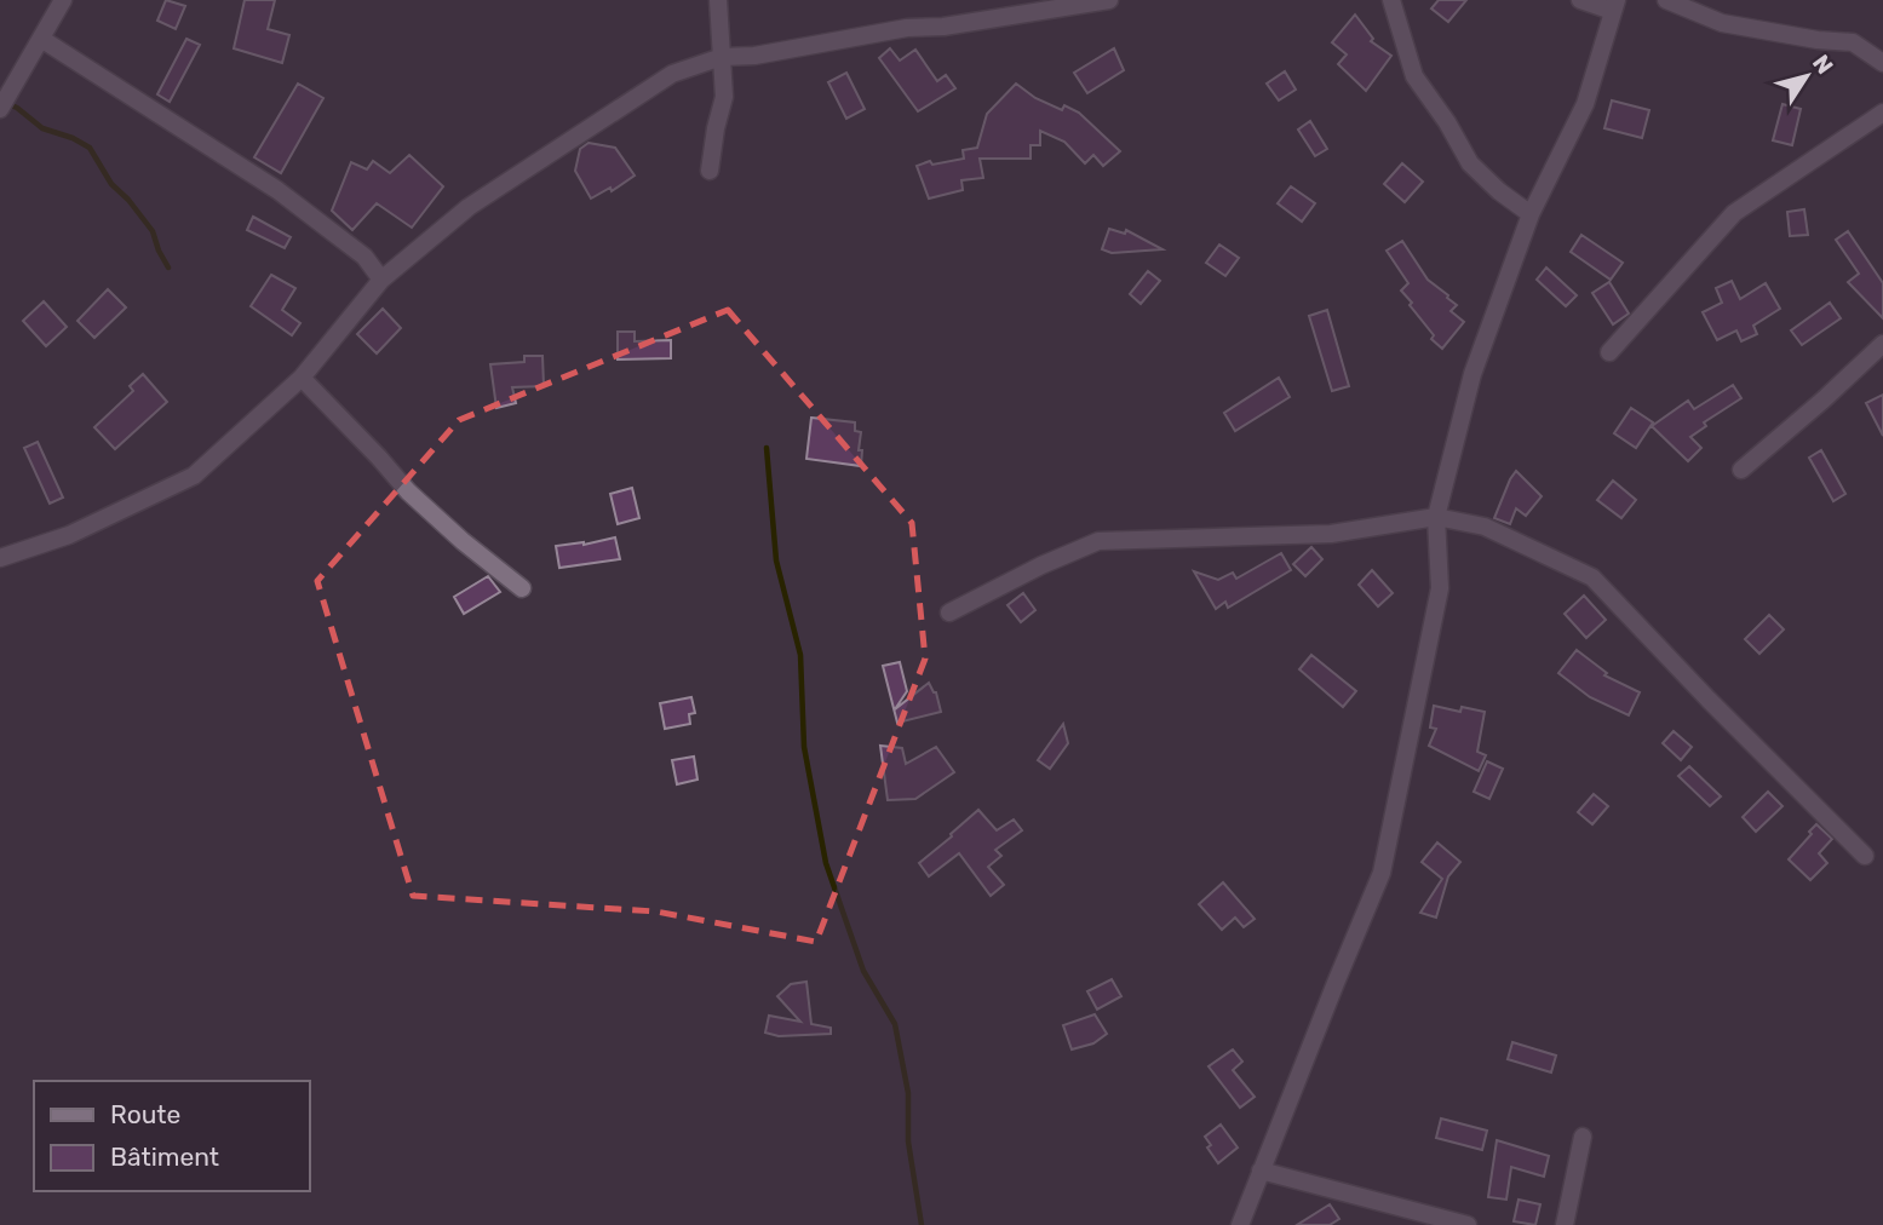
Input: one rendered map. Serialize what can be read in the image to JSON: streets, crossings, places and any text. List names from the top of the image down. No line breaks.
{"legend":["Route","Bâtiment"],"north":"top right"}
